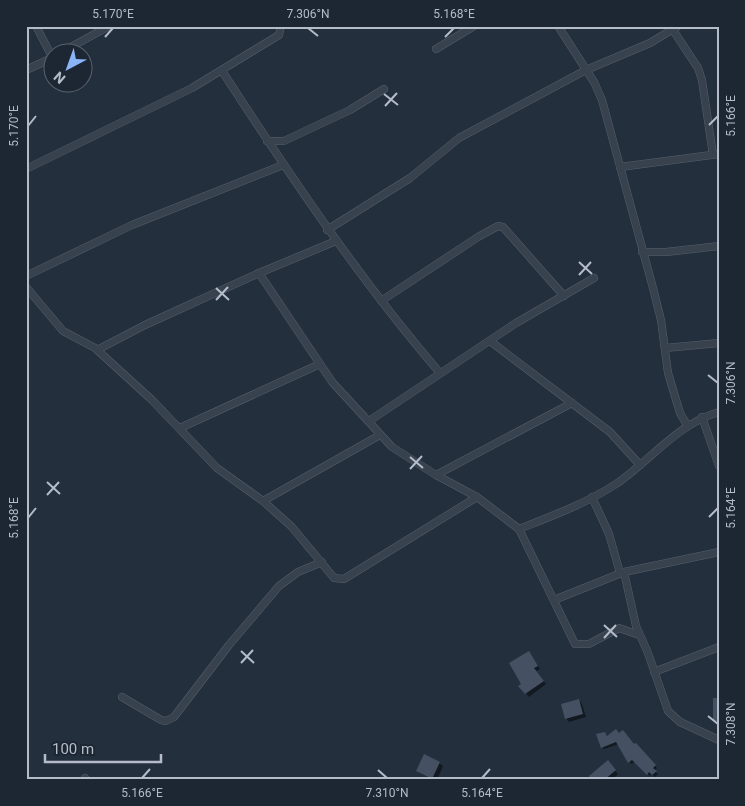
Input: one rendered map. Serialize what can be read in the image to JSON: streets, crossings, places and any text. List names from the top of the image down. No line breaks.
{"scale_bar":"100 m","north":"bottom left","coordinates":["5.170°E","7.306°N","5.168°E","5.166°E","5.164°E","7.308°N","7.310°N"]}
